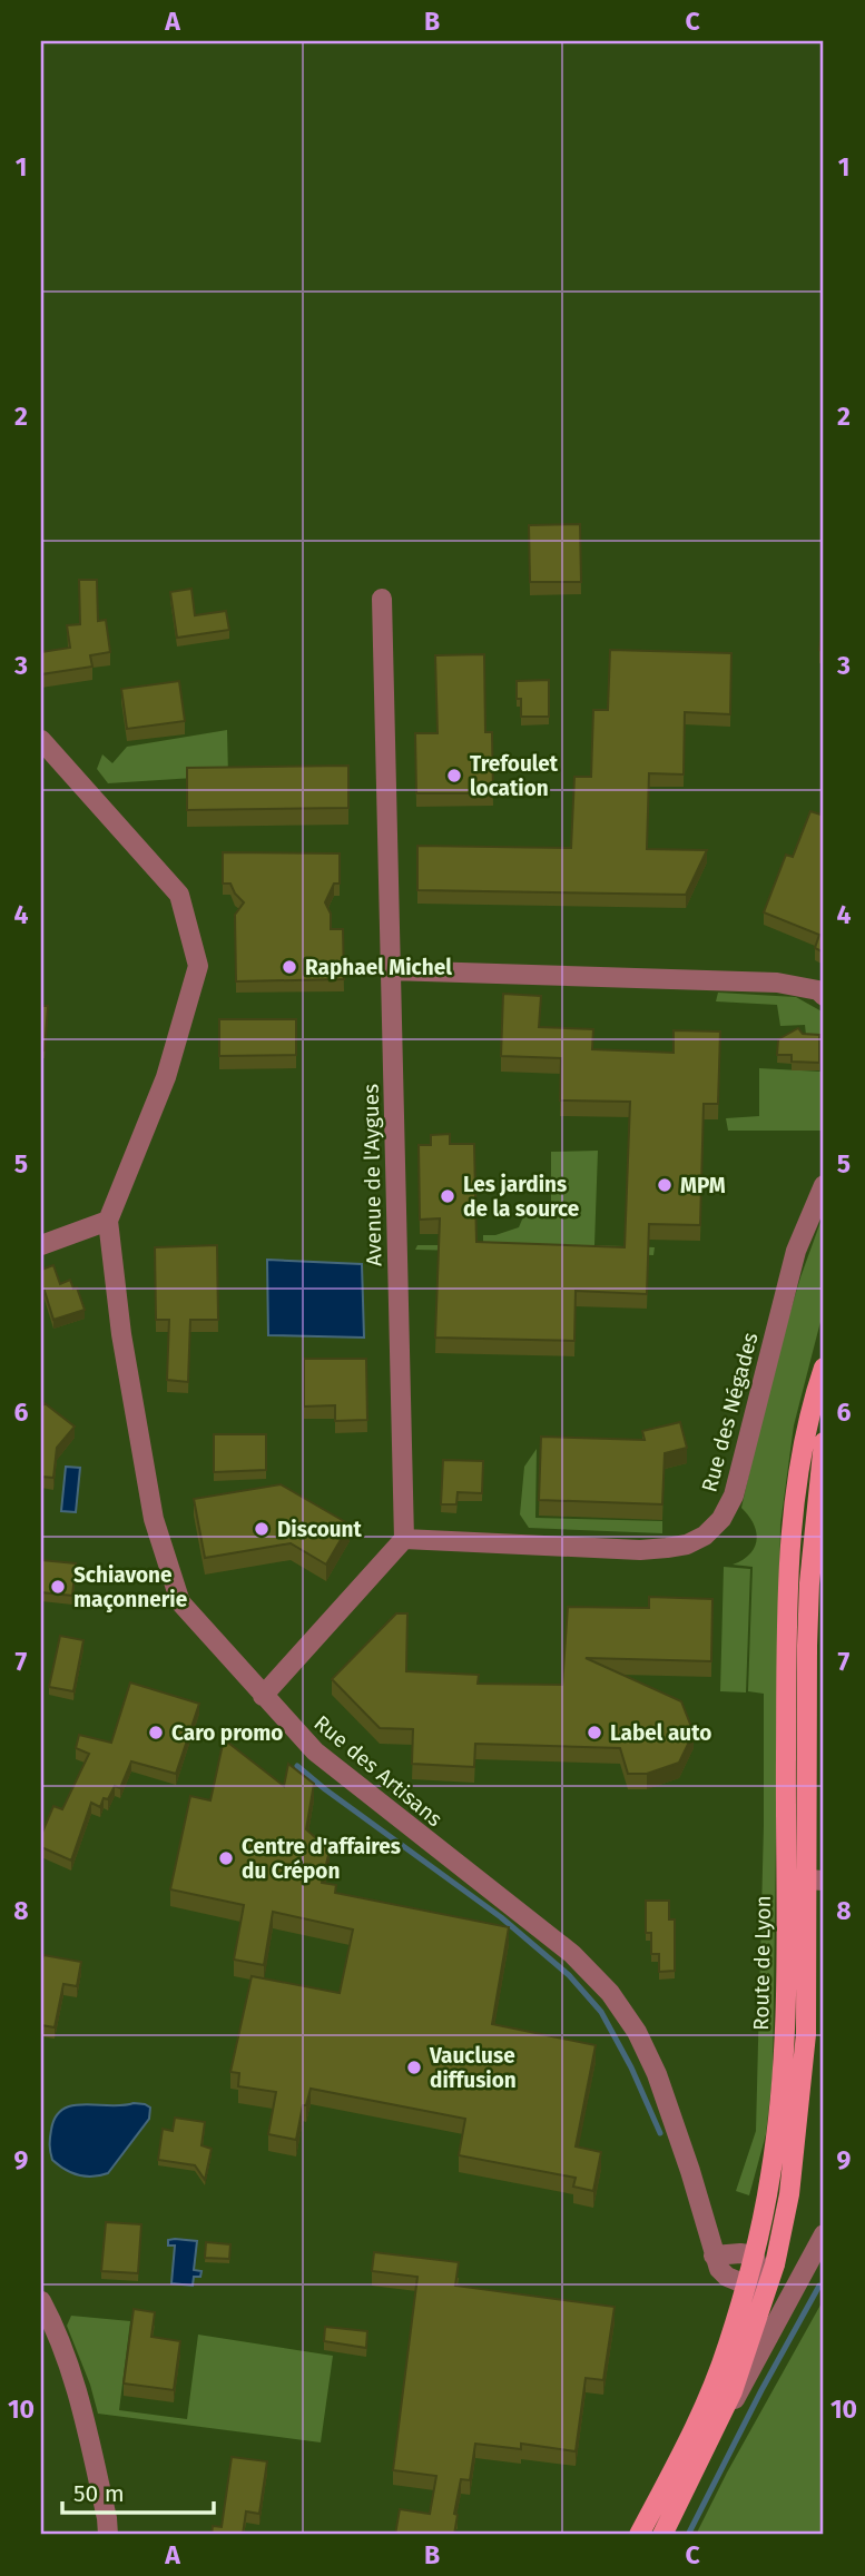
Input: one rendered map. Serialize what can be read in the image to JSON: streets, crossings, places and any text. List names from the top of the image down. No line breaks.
{"streets":{"main road":["Route de Lyon"],"street":["Avenue de l'Aygues","Rue des Négades","Rue des Artisans"]},"crossings":[["Avenue de l'Aygues","Rue des Négades"],["Rue des Artisans","Route de Lyon"]],"places":["Trefoulet location","Raphael Michel","MPM","Les jardins de la source","Discount","Schiavone maçonnerie","Caro promo","Label auto","Centre d'affaires du Crépon","Vaucluse diffusion"],"scale_bar":"50 m","grid":{"columns":["A","B","C"],"rows":["1","2","3","4","5","6","7","8","9","10"]}}
